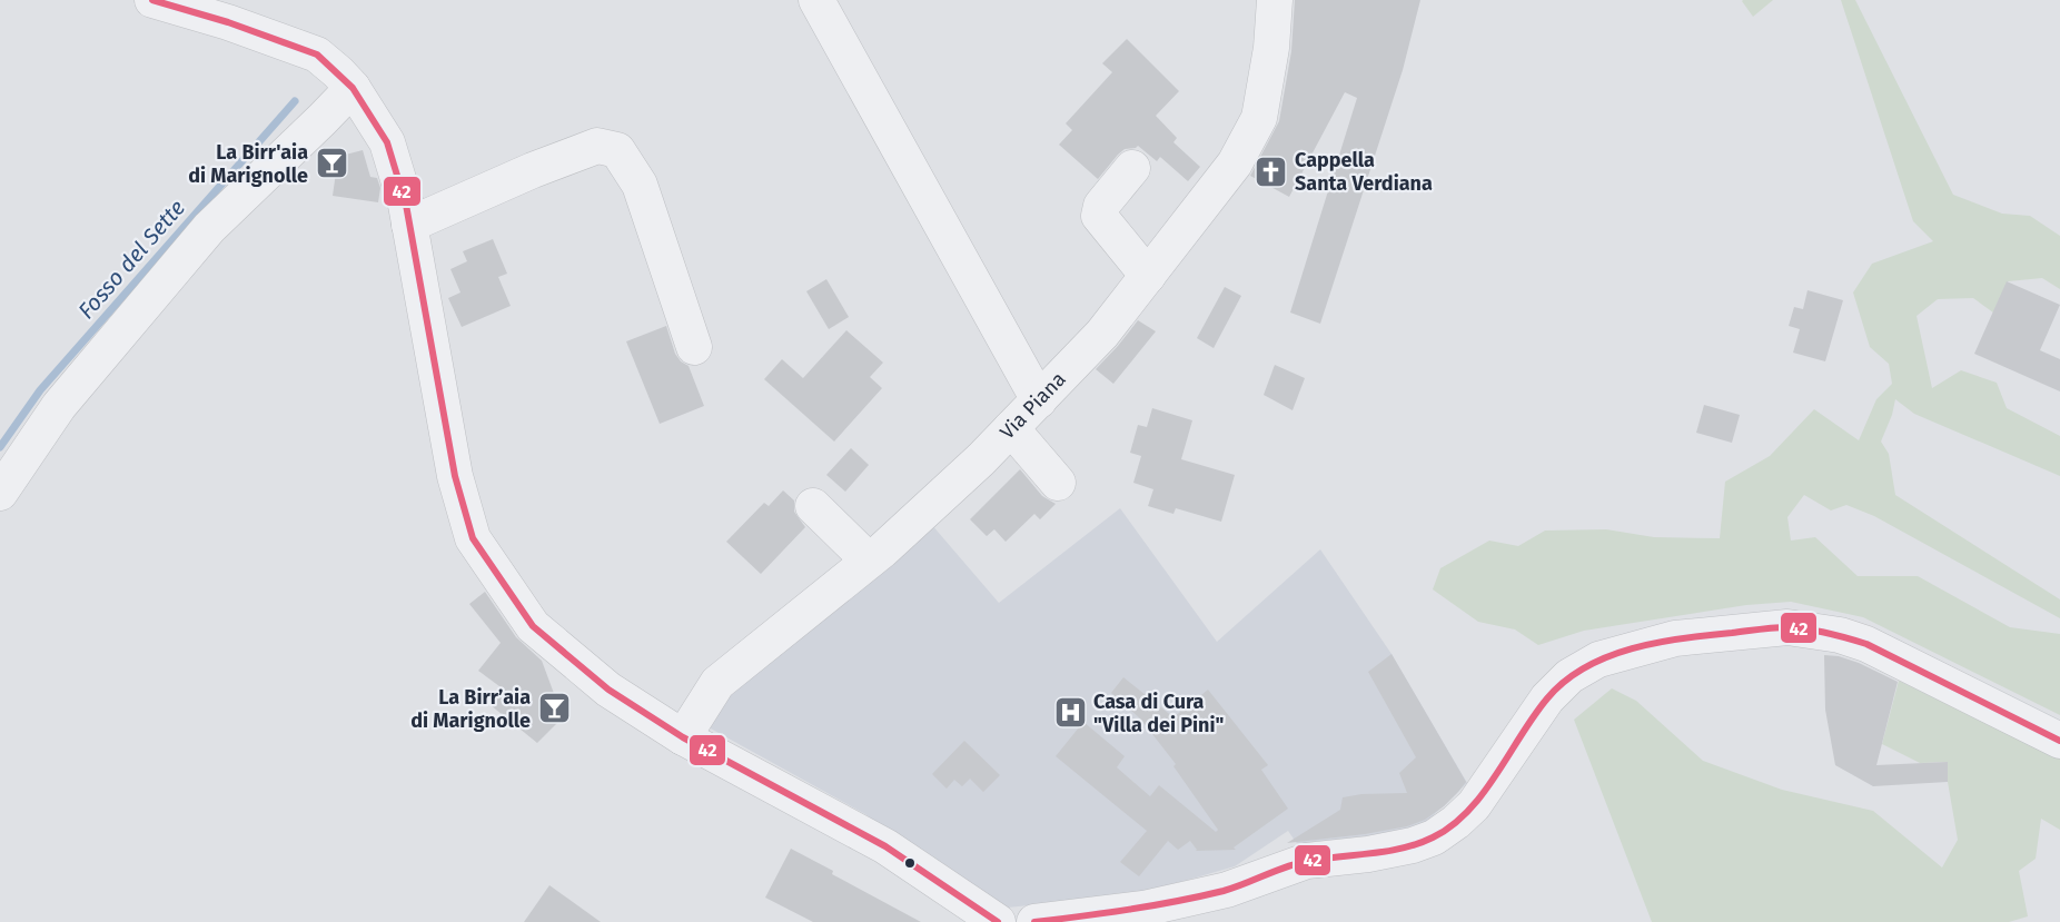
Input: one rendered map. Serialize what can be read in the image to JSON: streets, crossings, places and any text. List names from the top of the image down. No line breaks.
{"streets":{"street":["Via Piana"]},"water":["Fosso del Sette"],"places":{"bar":["La Birr'aia di Marignolle","La Birr’aia di Marignolle"],"church":["Cappella Santa Verdiana"],"hospital":["Casa di Cura \"Villa dei Pini\""]},"lines":["transit line 42"]}
